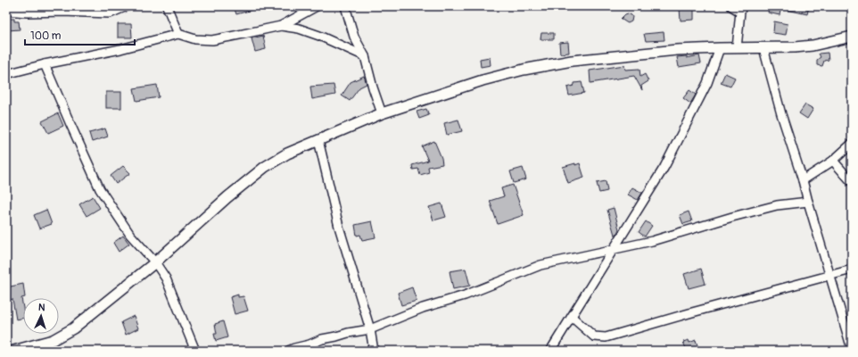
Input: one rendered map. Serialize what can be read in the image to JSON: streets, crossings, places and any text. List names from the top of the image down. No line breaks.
{"scale_bar":"100 m","north":"top"}
